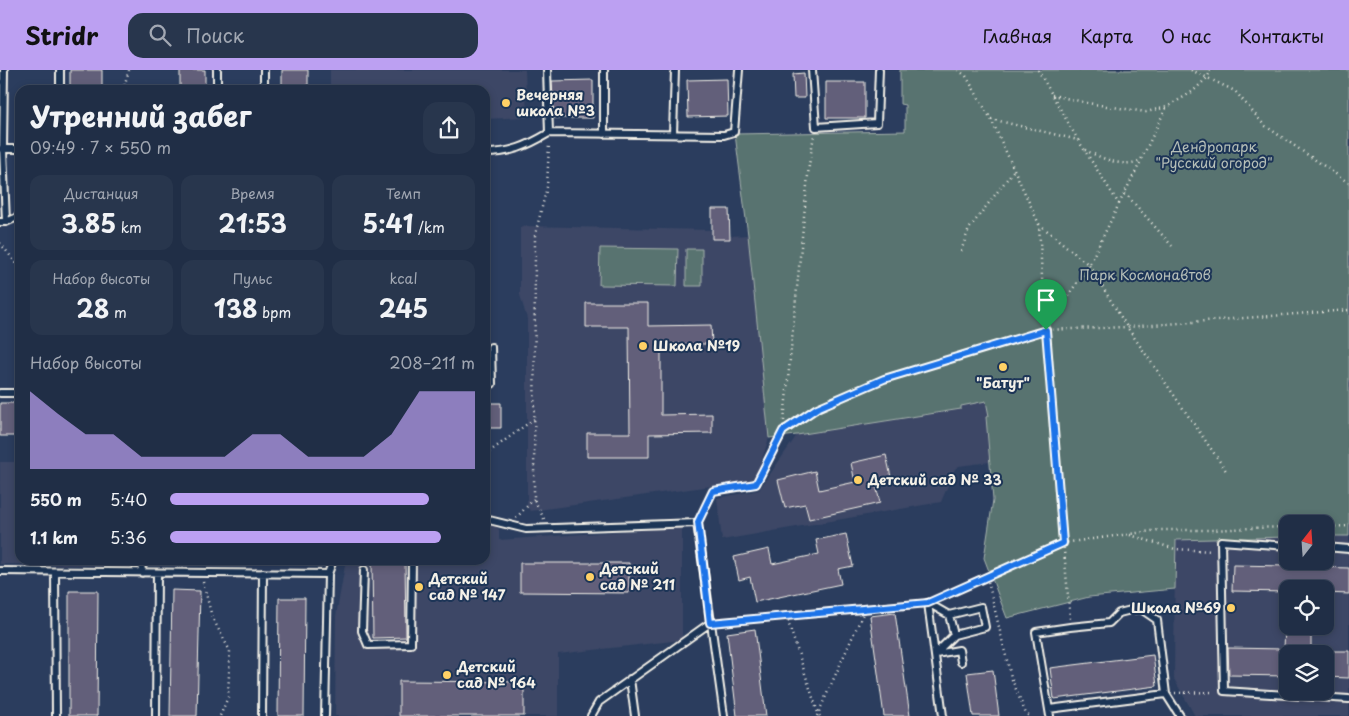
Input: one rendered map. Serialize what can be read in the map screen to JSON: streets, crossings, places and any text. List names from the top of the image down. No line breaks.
{"parks":["Дендропарк \"Русский огород\"","Парк Космонавтов"],"places":["Вечерняя школа №3","Школа №19","\"Батут\"","Детский сад № 33","Детский сад № 211","Детский сад № 147","Школа №69","Детский сад № 164"],"north":"top","page":{"header":"Stridr","search":"Поиск","nav":["Главная","Карта","О нас","Контакты"],"heading":["Утренний забег","09:49 · 7 × 550 m"],"stats":[["Дистанция","3.85 km"],["Время","21:53"],["Темп","5:41 /km"],["Набор высоты","28 m"],["Пульс","138 bpm"],["kcal","245"]],"chart":["Набор высоты","208–211 m"],"list":[{"name":"550 m","note":"5:40"},{"name":"1.1 km","note":"5:36"}]}}
